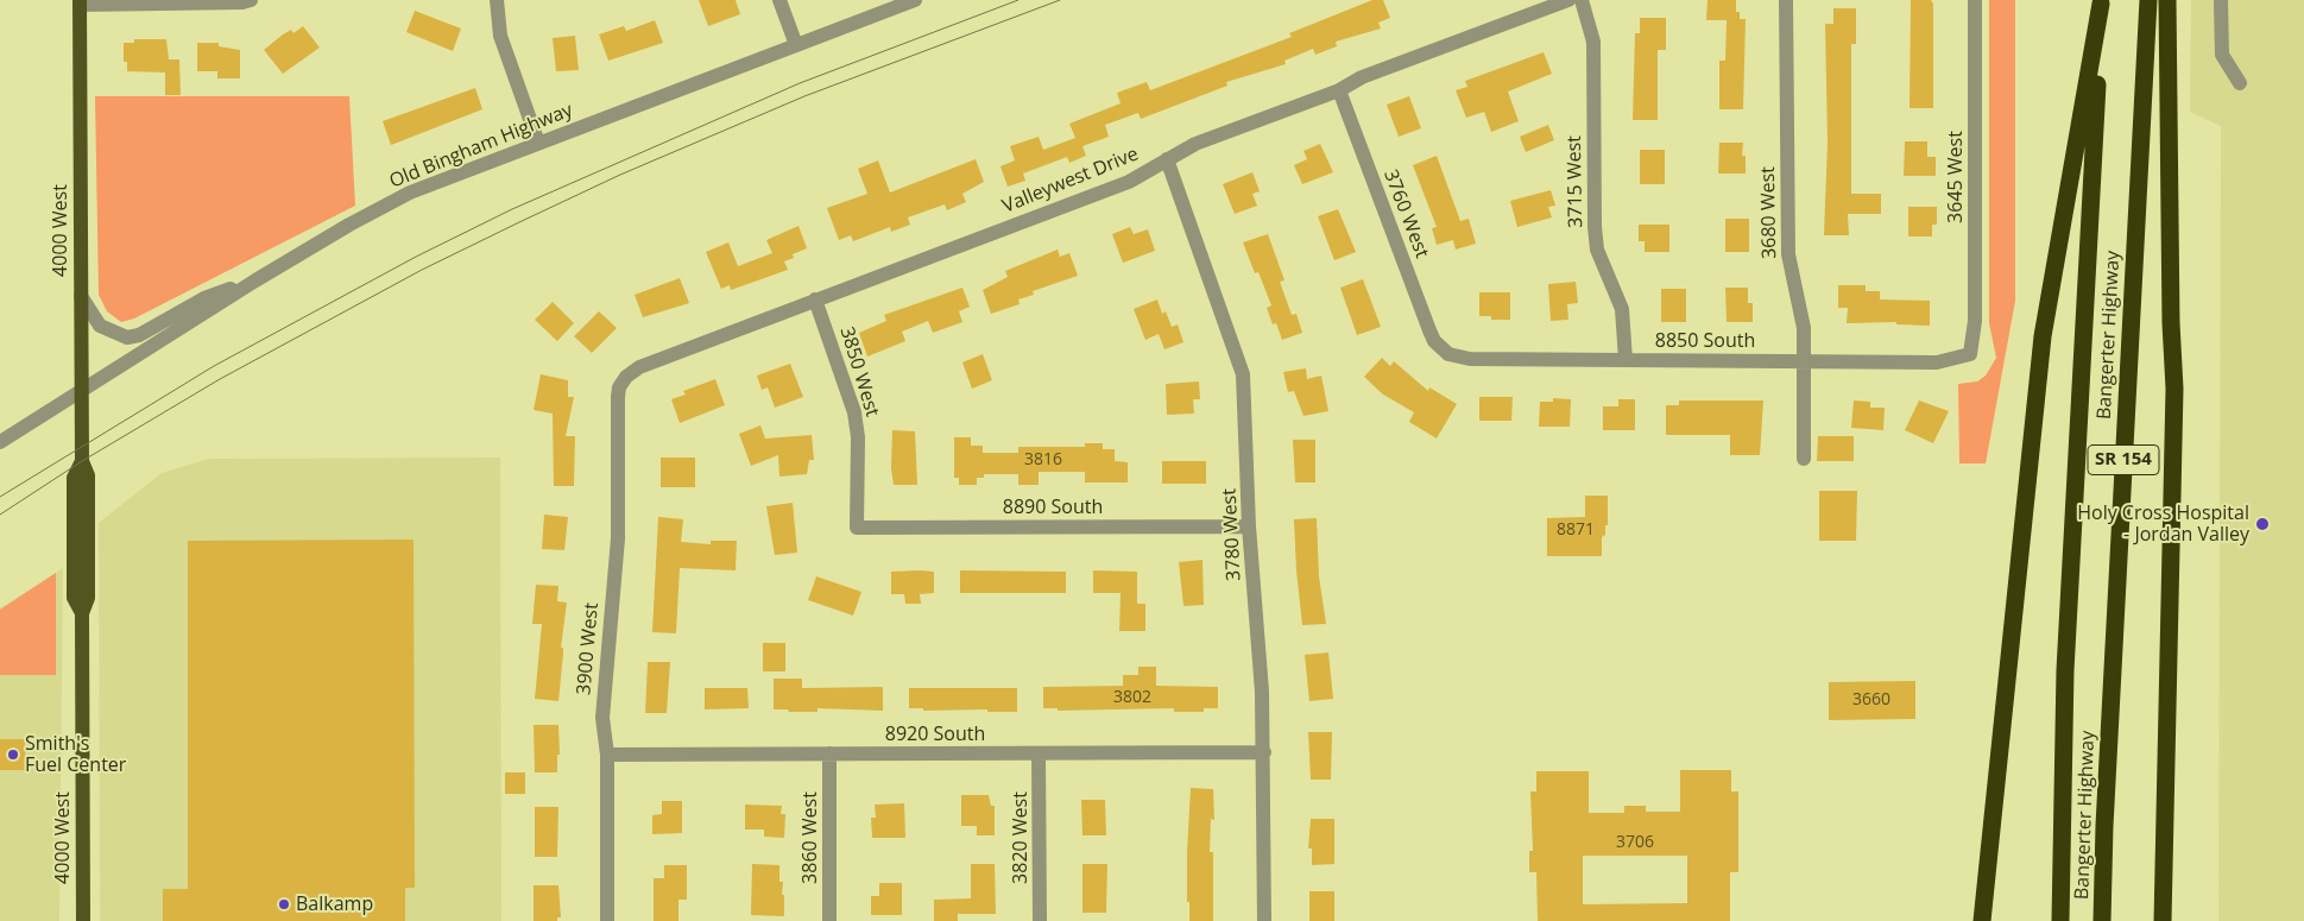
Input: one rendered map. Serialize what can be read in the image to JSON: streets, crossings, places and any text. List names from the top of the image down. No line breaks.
{"streets":{"highway":["Bangerter Highway","SR 154"],"main road":["4000 West"],"street":["Old Bingham Highway","3645 West","Valleywest Drive","3715 West","3680 West","3760 West","8850 South","3850 West","8890 South","3780 West","3900 West","8920 South","3860 West","3820 West"]},"crossings":[["Old Bingham Highway","4000 West"],["3645 West","8850 South"],["Valleywest Drive","3760 West"],["Valleywest Drive","3850 West"],["Valleywest Drive","3780 West"],["Valleywest Drive","3900 West"],["3715 West","8850 South"],["3680 West","8850 South"],["3760 West","8850 South"],["3850 West","8890 South"],["8890 South","3780 West"],["3780 West","8920 South"],["3900 West","8920 South"],["8920 South","3860 West"],["8920 South","3820 West"]],"places":["Holy Cross Hospital - Jordan Valley","Smith's Fuel Center","Balkamp"],"house_numbers":["3816","8871","3802","3660","3706"]}
